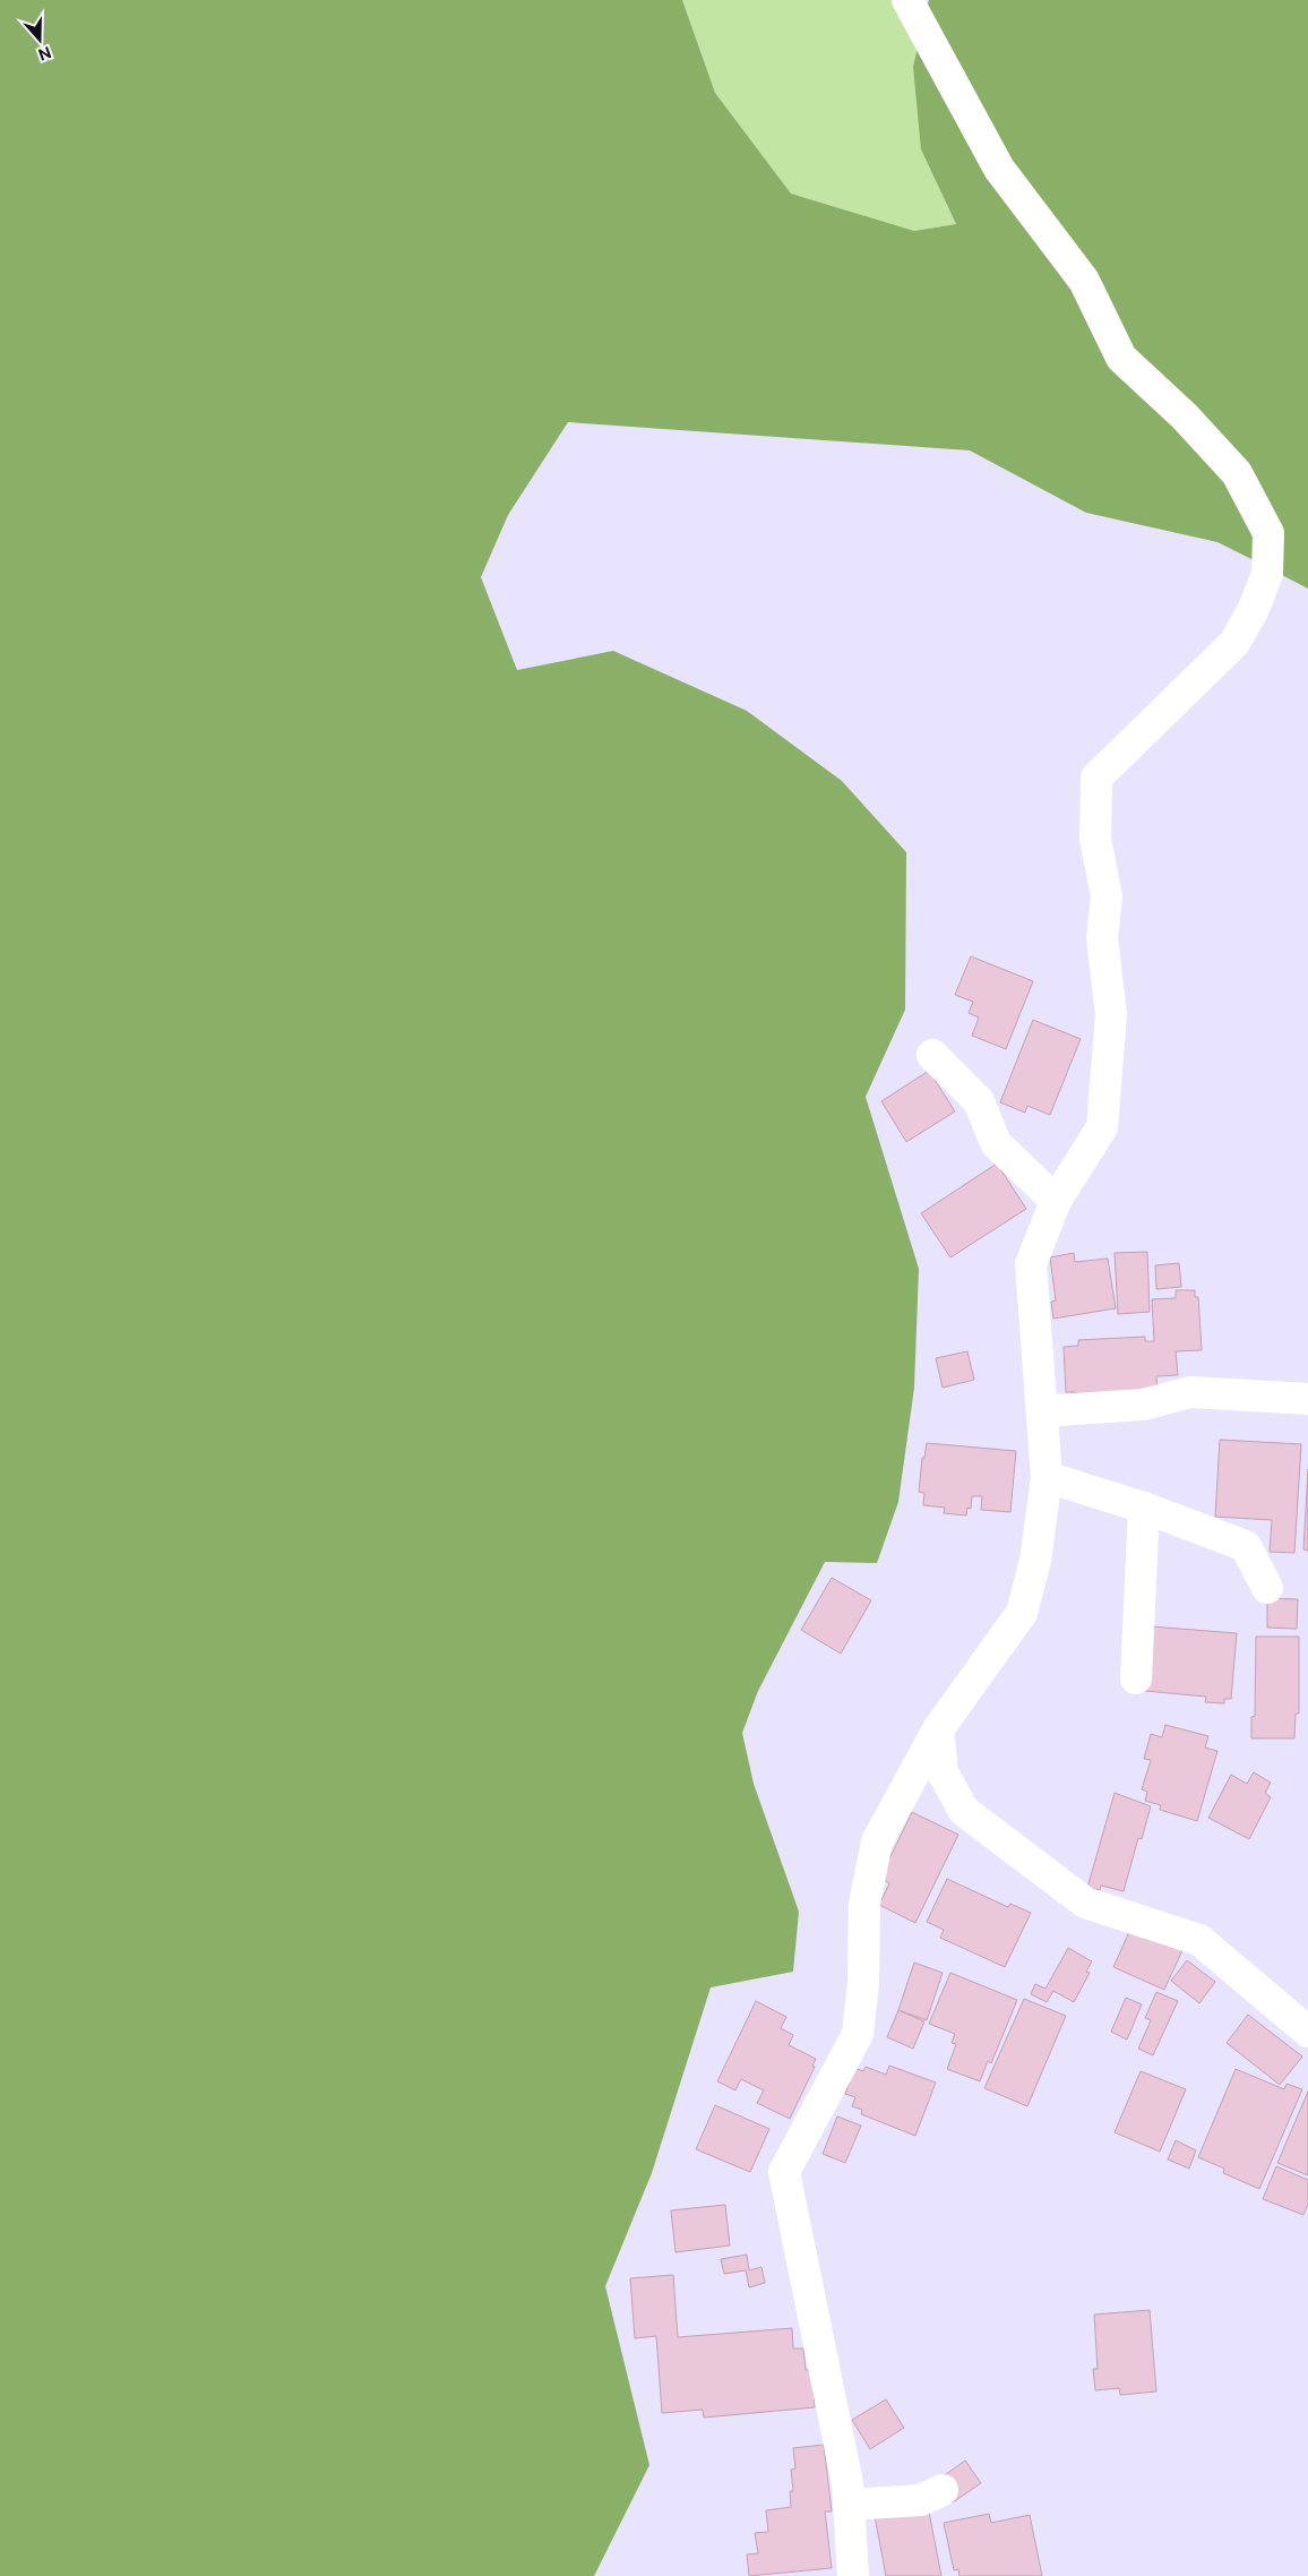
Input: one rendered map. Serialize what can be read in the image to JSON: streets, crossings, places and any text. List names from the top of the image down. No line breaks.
{"north":"bottom"}
